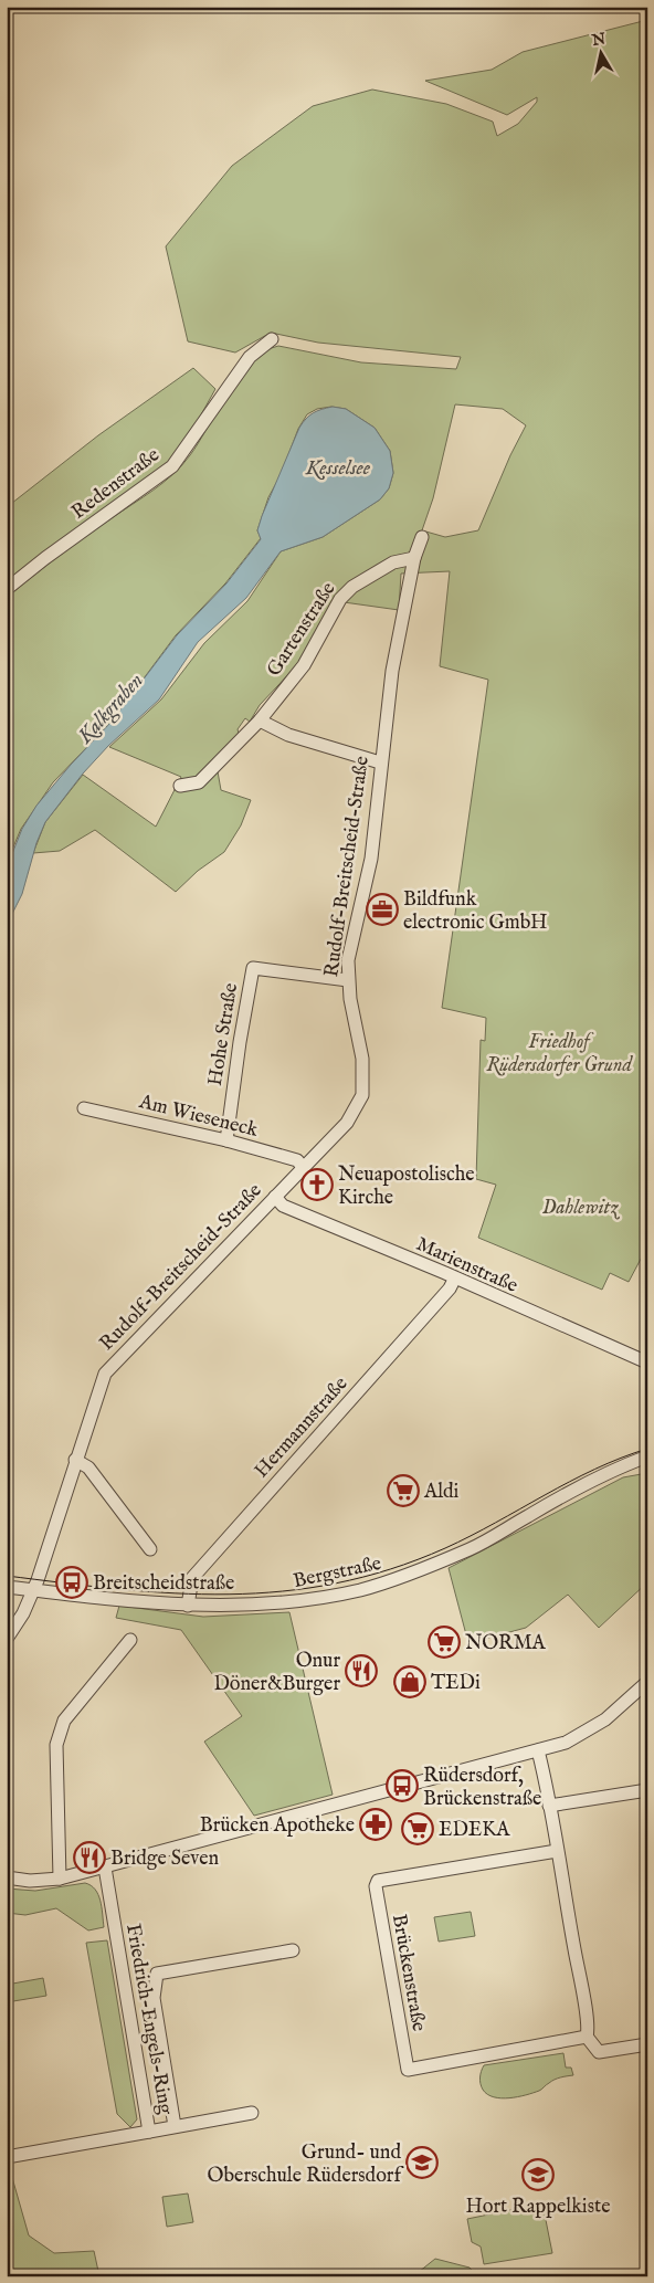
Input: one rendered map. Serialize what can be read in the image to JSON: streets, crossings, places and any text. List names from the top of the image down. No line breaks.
{"streets":{"street":["Redenstraße","Gartenstraße","Rudolf-Breitscheid-Straße","Hohe Straße","Am Wieseneck","Marienstraße","Hermannstraße","Bergstraße","Brückenstraße","Friedrich-Engels-Ring"]},"crossings":[["Gartenstraße","Rudolf-Breitscheid-Straße"],["Rudolf-Breitscheid-Straße","Hohe Straße"],["Rudolf-Breitscheid-Straße","Am Wieseneck"],["Rudolf-Breitscheid-Straße","Marienstraße"],["Rudolf-Breitscheid-Straße","Bergstraße"],["Hohe Straße","Am Wieseneck"],["Marienstraße","Hermannstraße"],["Hermannstraße","Bergstraße"]],"water":["Kesselsee","Kalkgraben"],"parks":["Friedhof Rüdersdorfer Grund","Dahlewitz"],"places":{"office":["Bildfunk electronic GmbH"],"church":["Neuapostolische Kirche"],"supermarket":["Aldi","NORMA","EDEKA"],"bus stop":["Breitscheidstraße","Rüdersdorf, Brückenstraße"],"restaurant":["Onur Döner&Burger","Bridge Seven"],"shop":["TEDi"],"pharmacy":["Brücken Apotheke"],"school or university":["Grund- und Oberschule Rüdersdorf","Hort Rappelkiste"]},"north":"top"}
